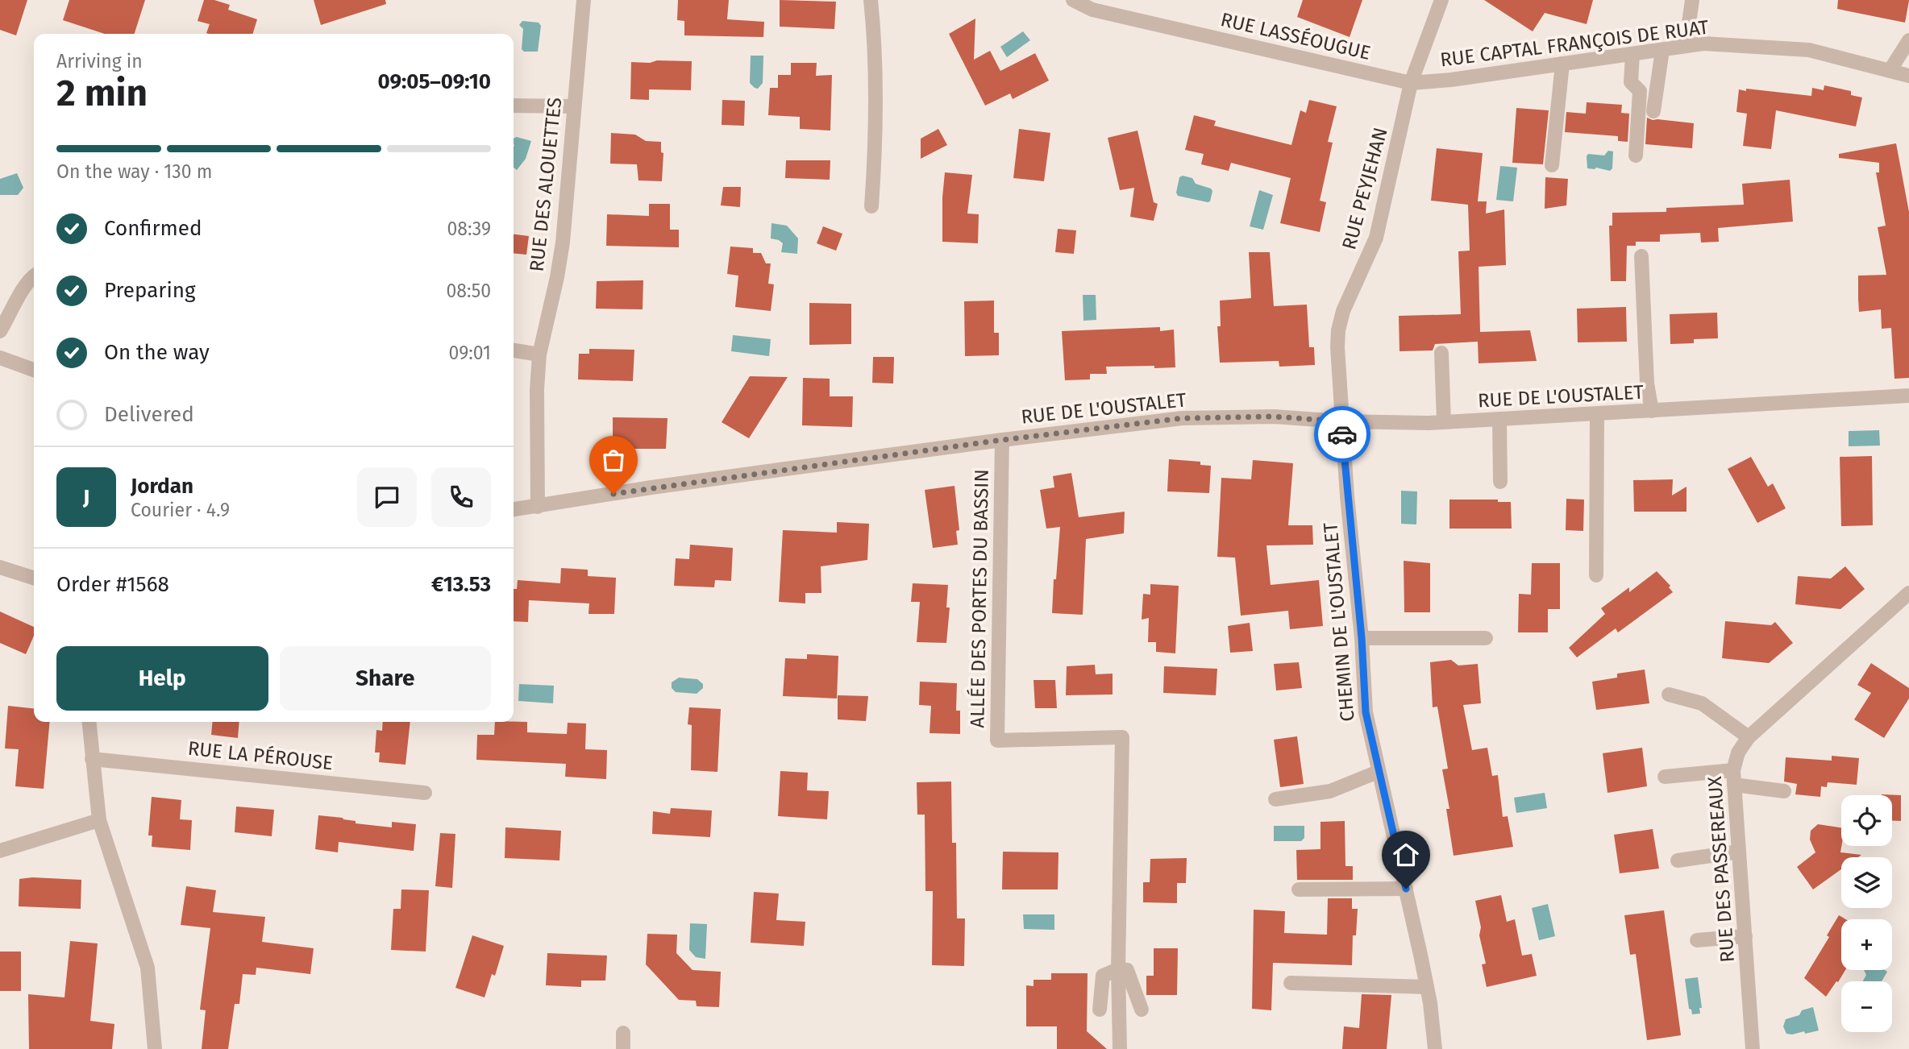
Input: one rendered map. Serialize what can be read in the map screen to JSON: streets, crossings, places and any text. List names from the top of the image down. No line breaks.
{"streets":{"street":["RUE LASSÉOUGUE","RUE CAPTAL FRANÇOIS DE RUAT","RUE DES ALOUETTES","RUE PEYJEHAN","RUE DE L'OUSTALET","ALLÉE DES PORTES DU BASSIN","CHEMIN DE L'OUSTALET","RUE LA PÉROUSE","RUE DES PASSEREAUX"]},"crossings":[["RUE LASSÉOUGUE","RUE CAPTAL FRANÇOIS DE RUAT"],["RUE LASSÉOUGUE","RUE PEYJEHAN"],["RUE CAPTAL FRANÇOIS DE RUAT","RUE PEYJEHAN"],["RUE DES ALOUETTES","RUE DE L'OUSTALET"],["RUE PEYJEHAN","RUE DE L'OUSTALET"],["RUE PEYJEHAN","CHEMIN DE L'OUSTALET"],["RUE DE L'OUSTALET","ALLÉE DES PORTES DU BASSIN"],["RUE DE L'OUSTALET","CHEMIN DE L'OUSTALET"]],"page":{"heading":["2 min","Arriving in","09:05–09:10"],"panel":["Jordan","Courier · 4.9","Order #1568","€13.53"],"bar":"On the way · 130 m","list":[["Confirmed","08:39"],["Preparing","08:50"],["On the way","09:01"],"Delivered"],"round":"J","buttons":["Help","Share"],"map_buttons":["+","−"]}}
